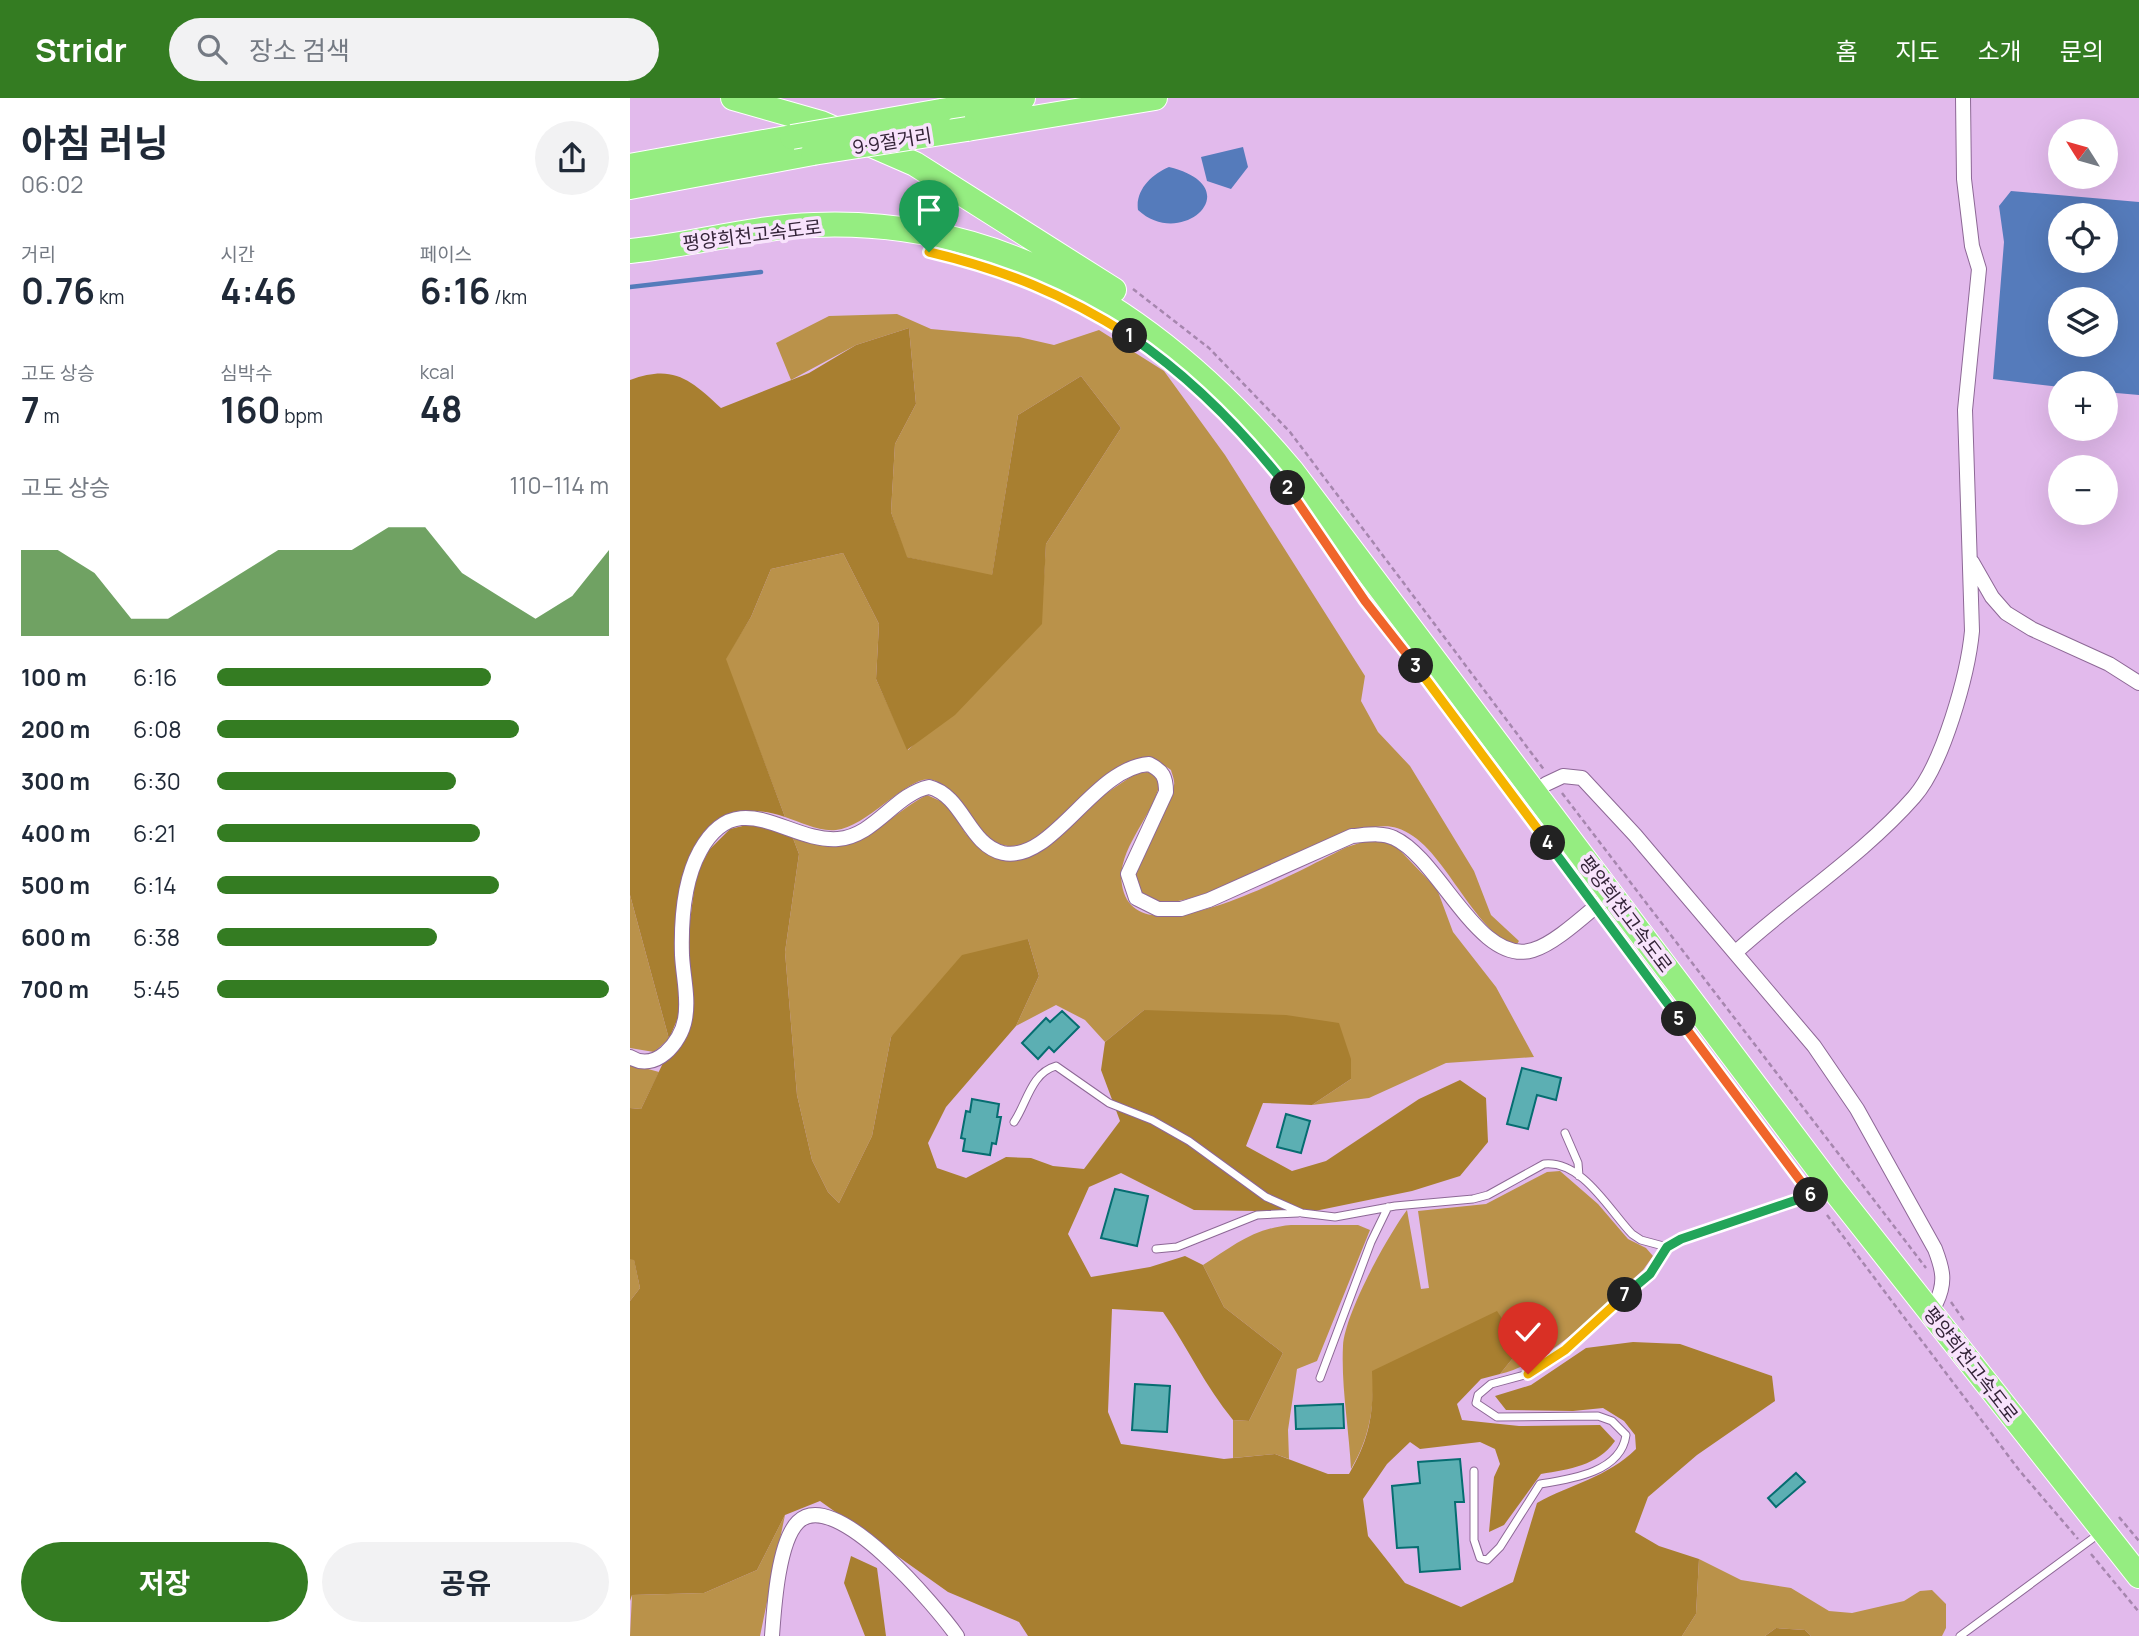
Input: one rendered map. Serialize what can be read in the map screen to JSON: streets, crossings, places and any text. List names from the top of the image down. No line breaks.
{"streets":{"highway":["9·9절거리","평양희천고속도로"]},"north":"top left","page":{"header":"Stridr","search":"장소 검색","nav":["홈","지도","소개","문의"],"heading":["아침 러닝","06:02"],"map_buttons":["+","−"],"stats":[["거리","0.76 km"],["시간","4:46"],["페이스","6:16 /km"],["고도 상승","7 m"],["심박수","160 bpm"],["kcal","48"]],"pins":["1","2","3","4","5","6","7"],"chart":["고도 상승","110–114 m"],"list":[{"name":"100 m","note":"6:16"},{"name":"200 m","note":"6:08"},{"name":"300 m","note":"6:30"},{"name":"400 m","note":"6:21"},{"name":"500 m","note":"6:14"},{"name":"600 m","note":"6:38"},{"name":"700 m","note":"5:45"}],"buttons":["저장","공유"]}}
